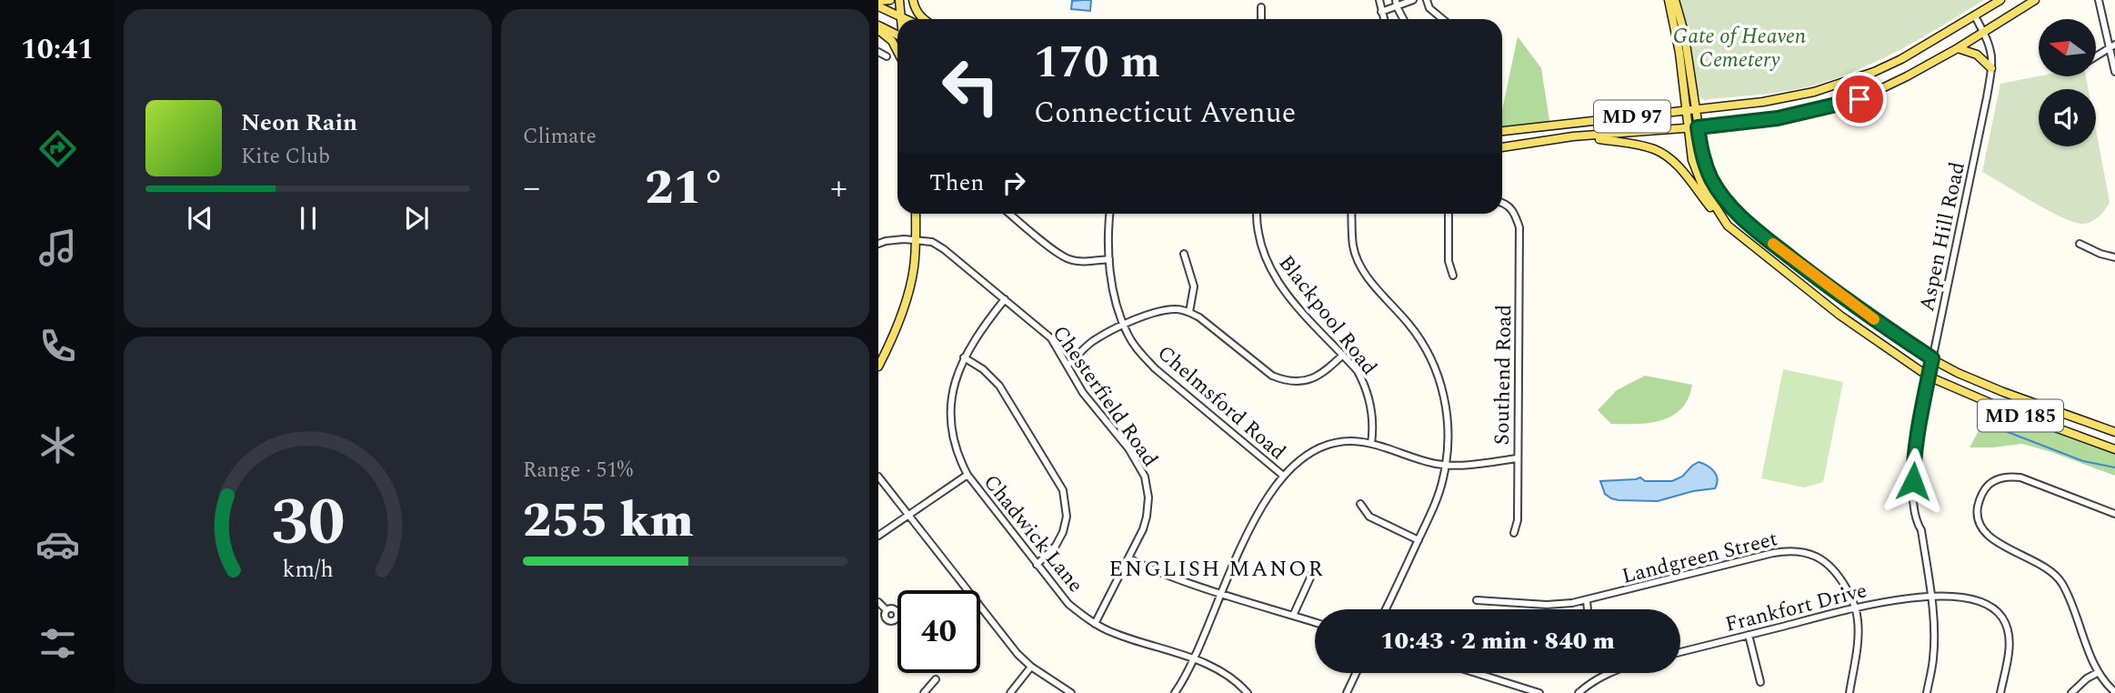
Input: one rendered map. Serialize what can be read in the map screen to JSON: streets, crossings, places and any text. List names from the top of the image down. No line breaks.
{"streets":{"main road":["MD 97","MD 185"],"street":["Aspen Hill Road","Blackpool Road","Southend Road","Chesterfield Road","Chelmsford Road","Chadwick Lane","Landgreen Street","Frankfort Drive"]},"crossings":[["MD 97","Aspen Hill Road"],["MD 97","MD 185"],["Aspen Hill Road","MD 185"],["Aspen Hill Road","Frankfort Drive"],["Chesterfield Road","Chadwick Lane"],["Landgreen Street","Frankfort Drive"]],"districts":["ENGLISH MANOR"],"parks":["Gate of Heaven Cemetery"],"north":"left","page":{"tabs":"10:41","tile":["Climate",["Range · 51%","255 km"]],"turn":["170 m","Connecticut Avenue"],"song":["Neon Rain","Kite Club"],"then":"Then","heat":["−","21°","+"],"limit":"40","trip":"10:43 · 2 min · 840 m","gauge":["30","km/h"]}}
